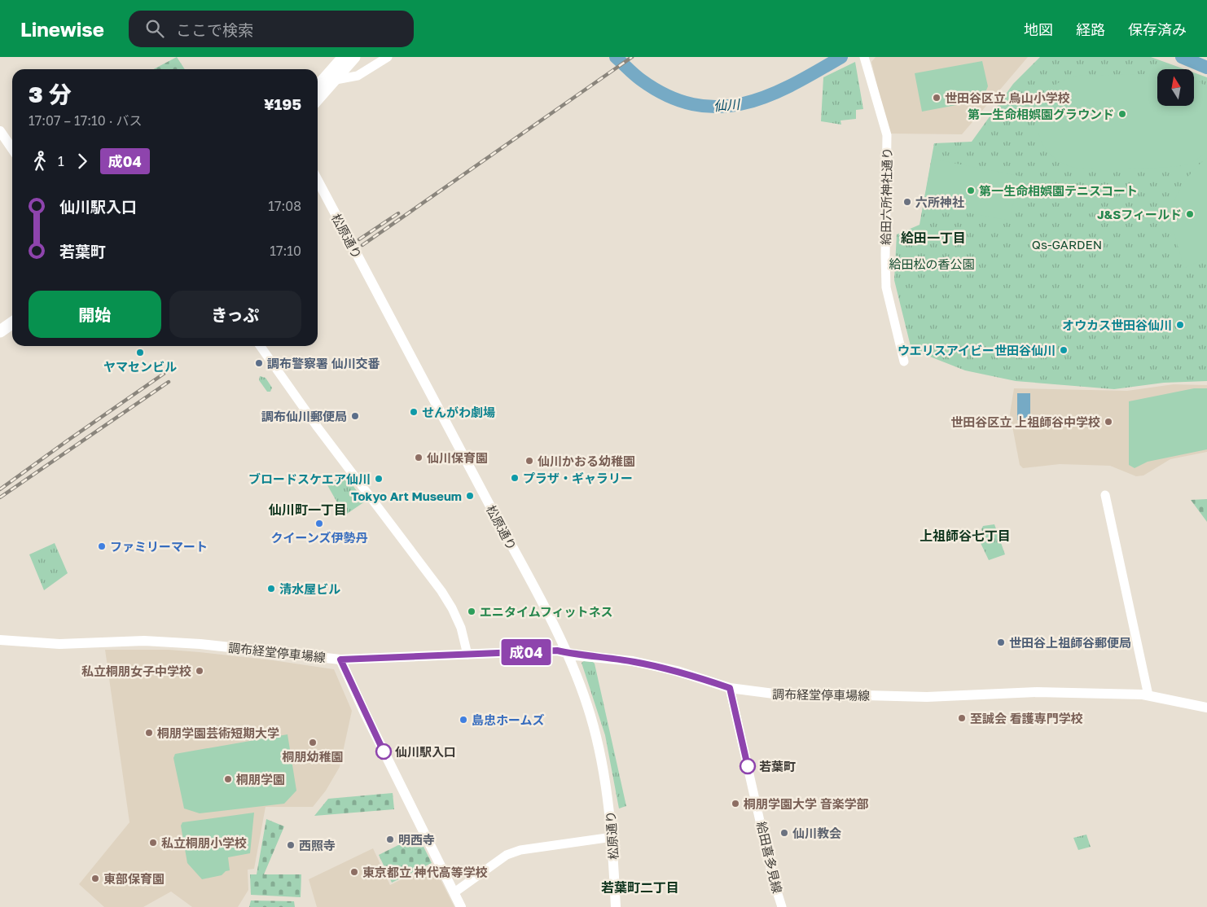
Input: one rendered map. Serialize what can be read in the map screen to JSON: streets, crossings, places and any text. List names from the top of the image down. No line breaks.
{"streets":{"main road":["松原通り","調布経堂停車場線"],"street":["給田六所神社通り","給田喜多見線"]},"crossings":[["松原通り","調布経堂停車場線"],["調布経堂停車場線","給田喜多見線"]],"districts":["給田一丁目","仙川町一丁目","上祖師谷七丁目","若葉町二丁目"],"water":["仙川"],"parks":["Qs-GARDEN","給田松の香公園"],"places":["世田谷区立 烏山小学校","第一生命相娯園グラウンド","第一生命相娯園テニスコート","六所神社","J&Sフィールド","オウカス世田谷仙川","ウエリスアイビー世田谷仙川","ヤマセンビル","調布警察署 仙川交番","せんがわ劇場","調布仙川郵便局","世田谷区立 上祖師谷中学校","仙川保育園","仙川かおる幼稚園","プラザ・ギャラリー","ブロードスケエア仙川","Tokyo Art Museum","クイーンズ伊勢丹","ファミリーマート","清水屋ビル","エニタイムフィットネス","世田谷上祖師谷郵便局","私立桐朋女子中学校","至誠会 看護専門学校","島忠ホームズ","桐朋学園芸術短期大学","桐朋幼稚園","仙川駅入口","若葉町","桐朋学園","桐朋学園大学 音楽学部","仙川教会","明西寺","私立桐朋小学校","西照寺","東京都立 神代高等学校","東部保育園"],"lines":["bus line 成04"],"north":"top","page":{"header":"Linewise","search":"ここで検索","nav":["地図","経路","保存済み"],"on_map":"成04","heading":["3 分","17:07 – 17:10 · バス","¥195"],"legs":["1","成04"],"list":[{"name":"仙川駅入口","value":"17:08"},{"name":"若葉町","value":"17:10"}],"buttons":["開始","きっぷ"]}}
